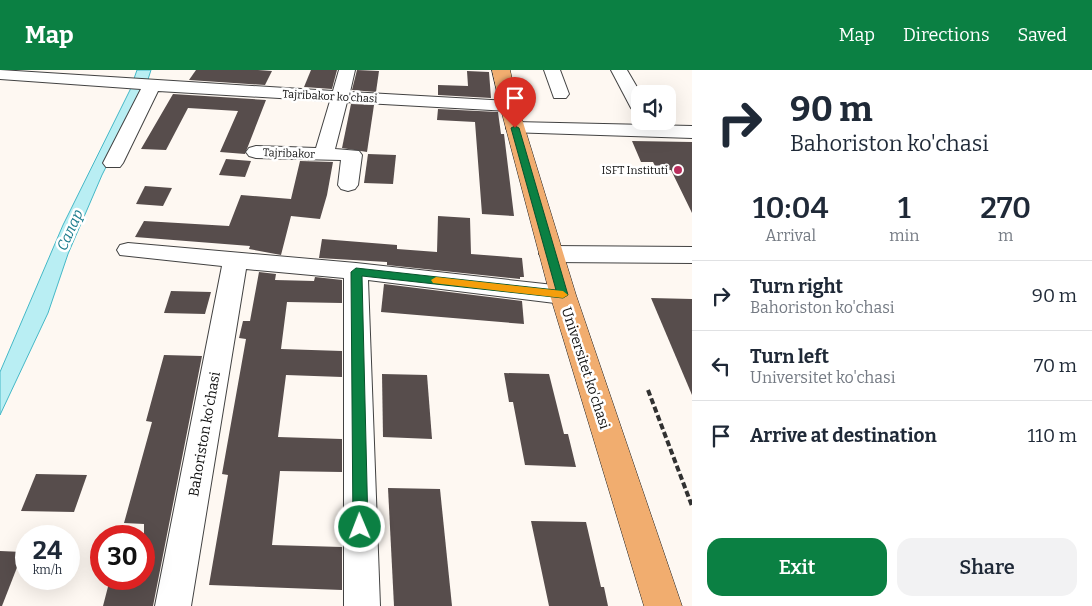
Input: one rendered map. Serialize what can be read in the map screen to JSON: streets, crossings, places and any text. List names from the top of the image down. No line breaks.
{"streets":{"main road":["Universitet ko'chasi"],"street":["Tajribakor ko'chasi","Tajribakor","Bahoriston ko'chasi"]},"crossings":[["Tajribakor ko'chasi","Tajribakor"],["Tajribakor ko'chasi","Universitet ko'chasi"]],"water":["Салар"],"places":["ISFT Instituti"],"page":{"header":"Map","nav":["Map","Directions","Saved"],"turn":["90 m","Bahoriston ko'chasi"],"eta":["10:04","Arrival","1","min","270","m"],"list":[{"name":"Turn right","note":"Bahoriston ko'chasi","value":"90 m"},{"name":"Turn left","note":"Universitet ko'chasi","value":"70 m"},{"name":"Arrive at destination","value":"110 m"}],"speed":"24 km/h","limit":"30","buttons":["Exit","Share"]}}
